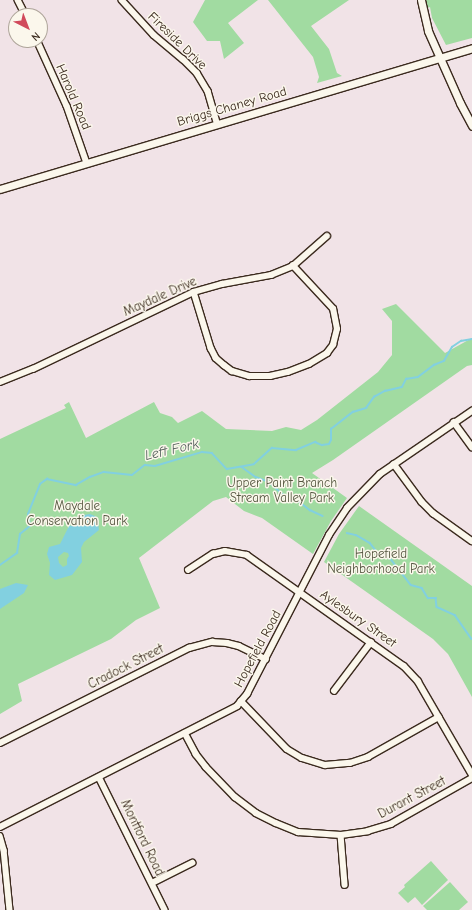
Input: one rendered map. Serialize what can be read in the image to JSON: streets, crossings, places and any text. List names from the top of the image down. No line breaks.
{"streets":{"main road":["Briggs Chaney Road"],"street":["Fireside Drive","Harold Road","Maydale Drive","Aylesbury Street","Hopefield Road","Cradock Street","Durant Street","Montford Road"]},"crossings":[["Fireside Drive","Briggs Chaney Road"],["Harold Road","Briggs Chaney Road"],["Aylesbury Street","Hopefield Road"],["Hopefield Road","Cradock Street"],["Hopefield Road","Durant Street"],["Hopefield Road","Montford Road"]],"water":["Left Fork"],"parks":["Upper Paint Branch Stream Valley Park","Maydale Conservation Park","Hopefield Neighborhood Park"],"north":"bottom right"}
